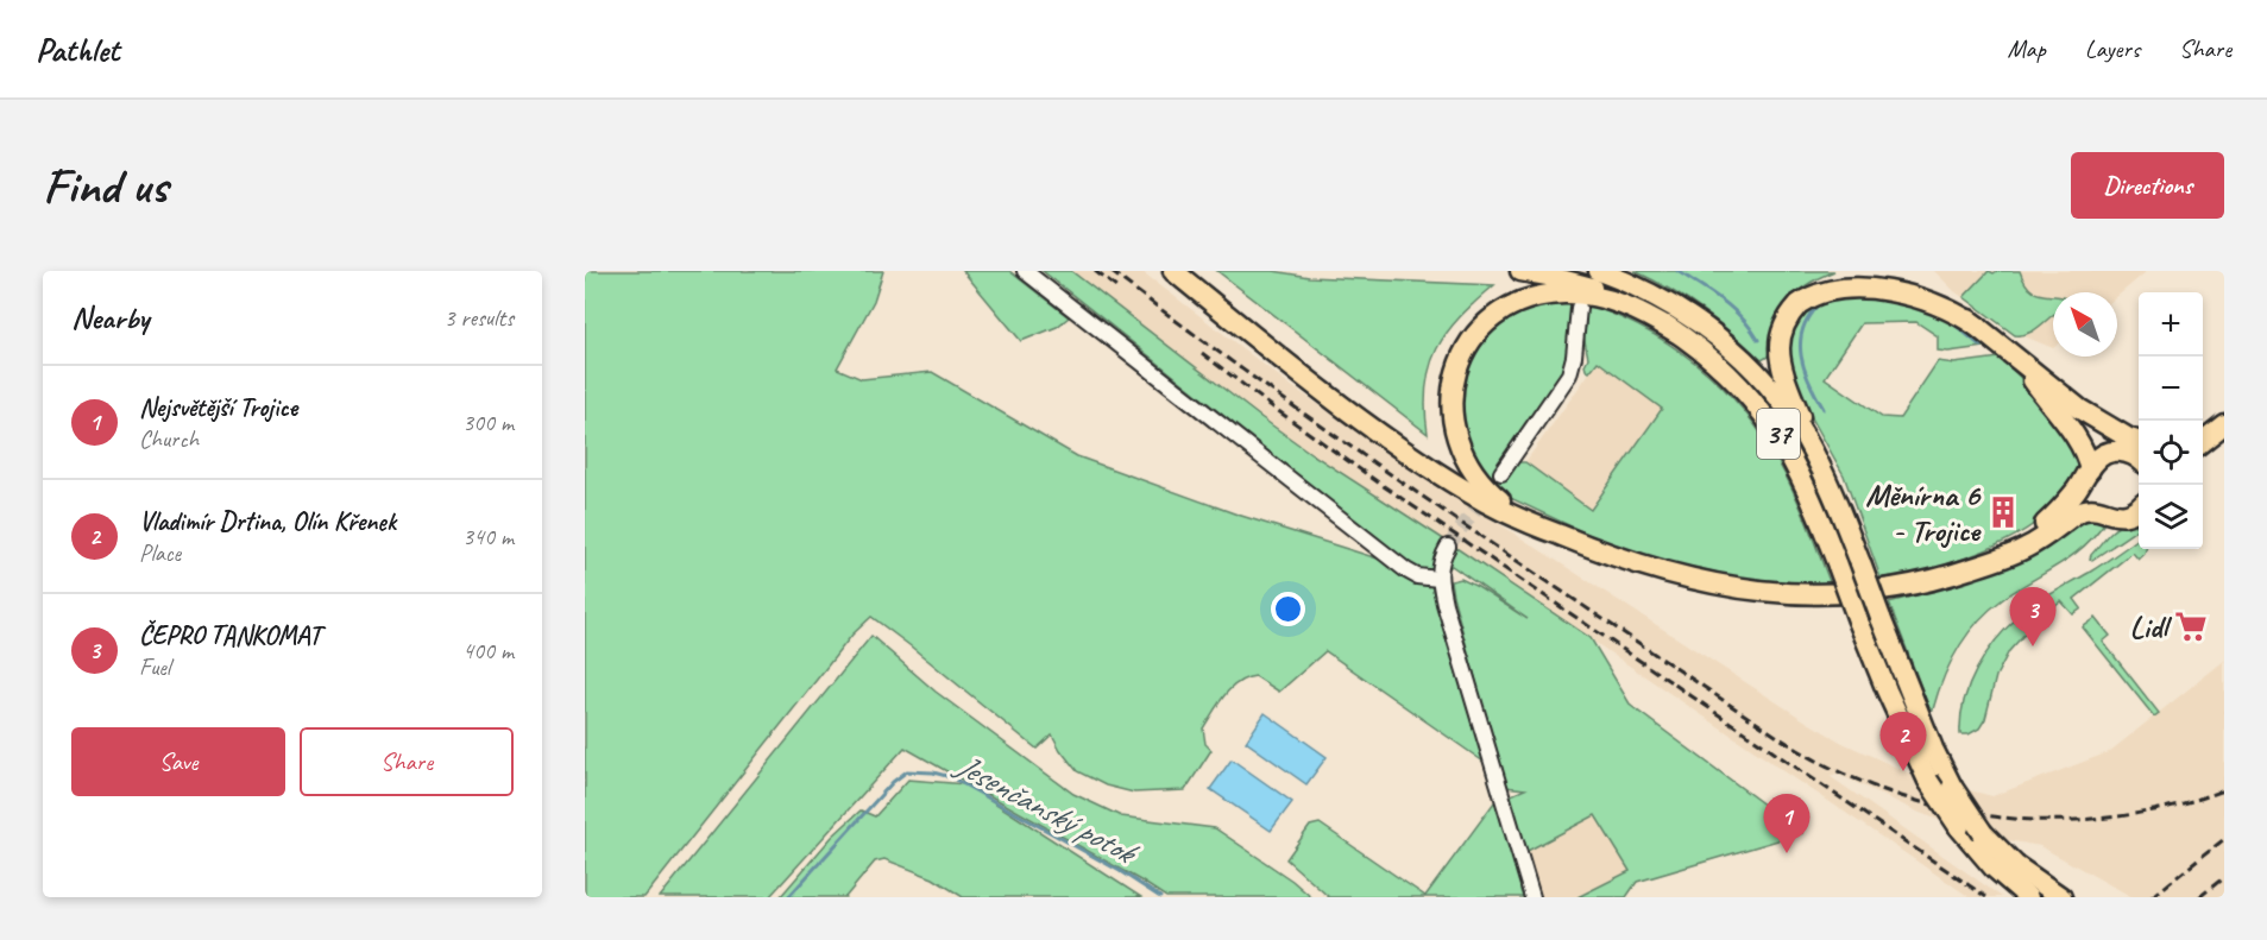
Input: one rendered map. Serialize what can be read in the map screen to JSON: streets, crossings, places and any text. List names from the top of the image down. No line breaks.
{"streets":{"main road":["37"]},"water":["Jesenčanský potok"],"places":{"building":["Měnírna 6 - Trojice"],"supermarket":["Lidl"]},"north":"top left","page":{"header":"Pathlet","nav":["Map","Layers","Share"],"buttons":["Directions",["Save","Share"]],"title":"Find us","heading":["Nearby","3 results"],"map_buttons":["+","−"],"list":[{"mark":"1","name":"Nejsvětější Trojice","note":"Church","value":"300 m"},{"mark":"2","name":"Vladimír Drtina, Olín Křenek","note":"Place","value":"340 m"},{"mark":"3","name":"ČEPRO TANKOMAT","note":"Fuel","value":"400 m"}],"pins":["3","2","1"]}}
